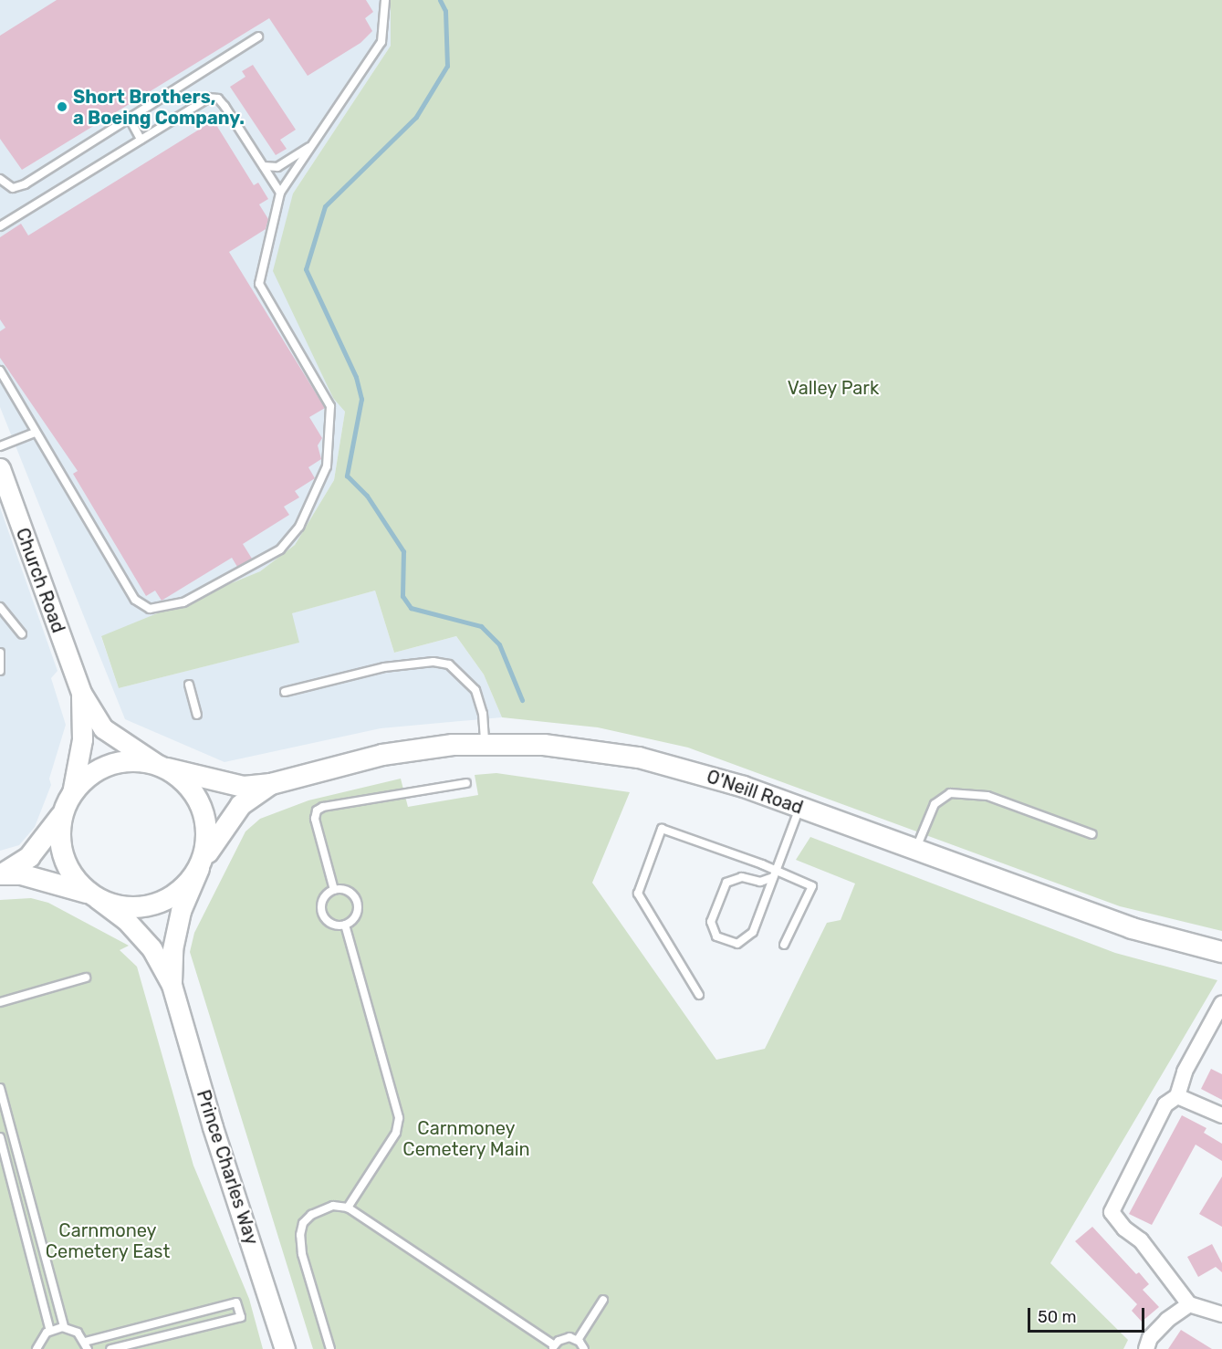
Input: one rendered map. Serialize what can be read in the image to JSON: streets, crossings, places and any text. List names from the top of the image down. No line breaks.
{"streets":{"main road":["O'Neill Road"],"street":["Church Road","Prince Charles Way"]},"crossings":[["Church Road","O'Neill Road"],["Church Road","Prince Charles Way"],["O'Neill Road","Prince Charles Way"]],"parks":["Valley Park","Carnmoney Cemetery Main","Carnmoney Cemetery East"],"places":["Short Brothers, a Boeing Company."],"scale_bar":"50 m"}
